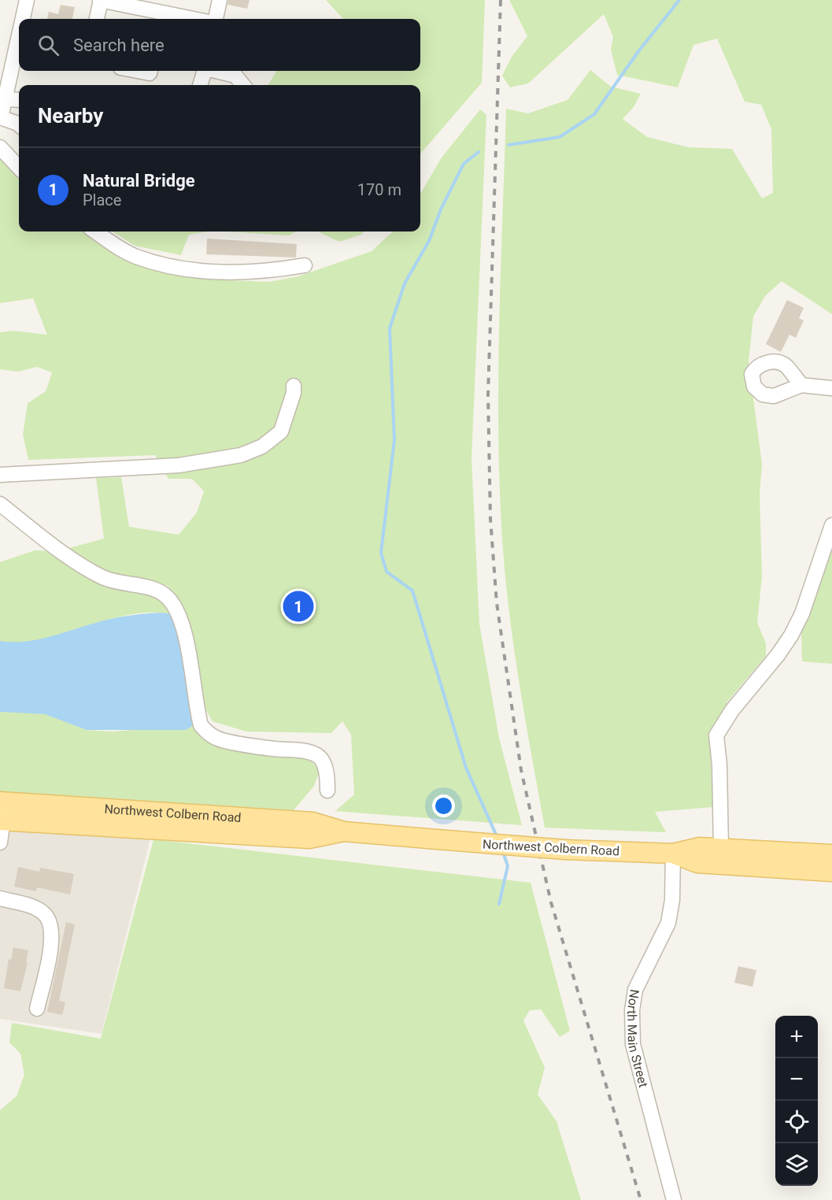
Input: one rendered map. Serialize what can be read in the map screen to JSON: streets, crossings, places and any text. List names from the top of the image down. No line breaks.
{"streets":{"main road":["Northwest Colbern Road"],"street":["North Main Street"]},"crossings":[["Northwest Colbern Road","North Main Street"]],"page":{"search":"Search here","heading":"Nearby","list":[{"mark":"1","name":"Natural Bridge","note":"Place","value":"170 m"}],"pins":"1","map_buttons":["+","−"]}}
